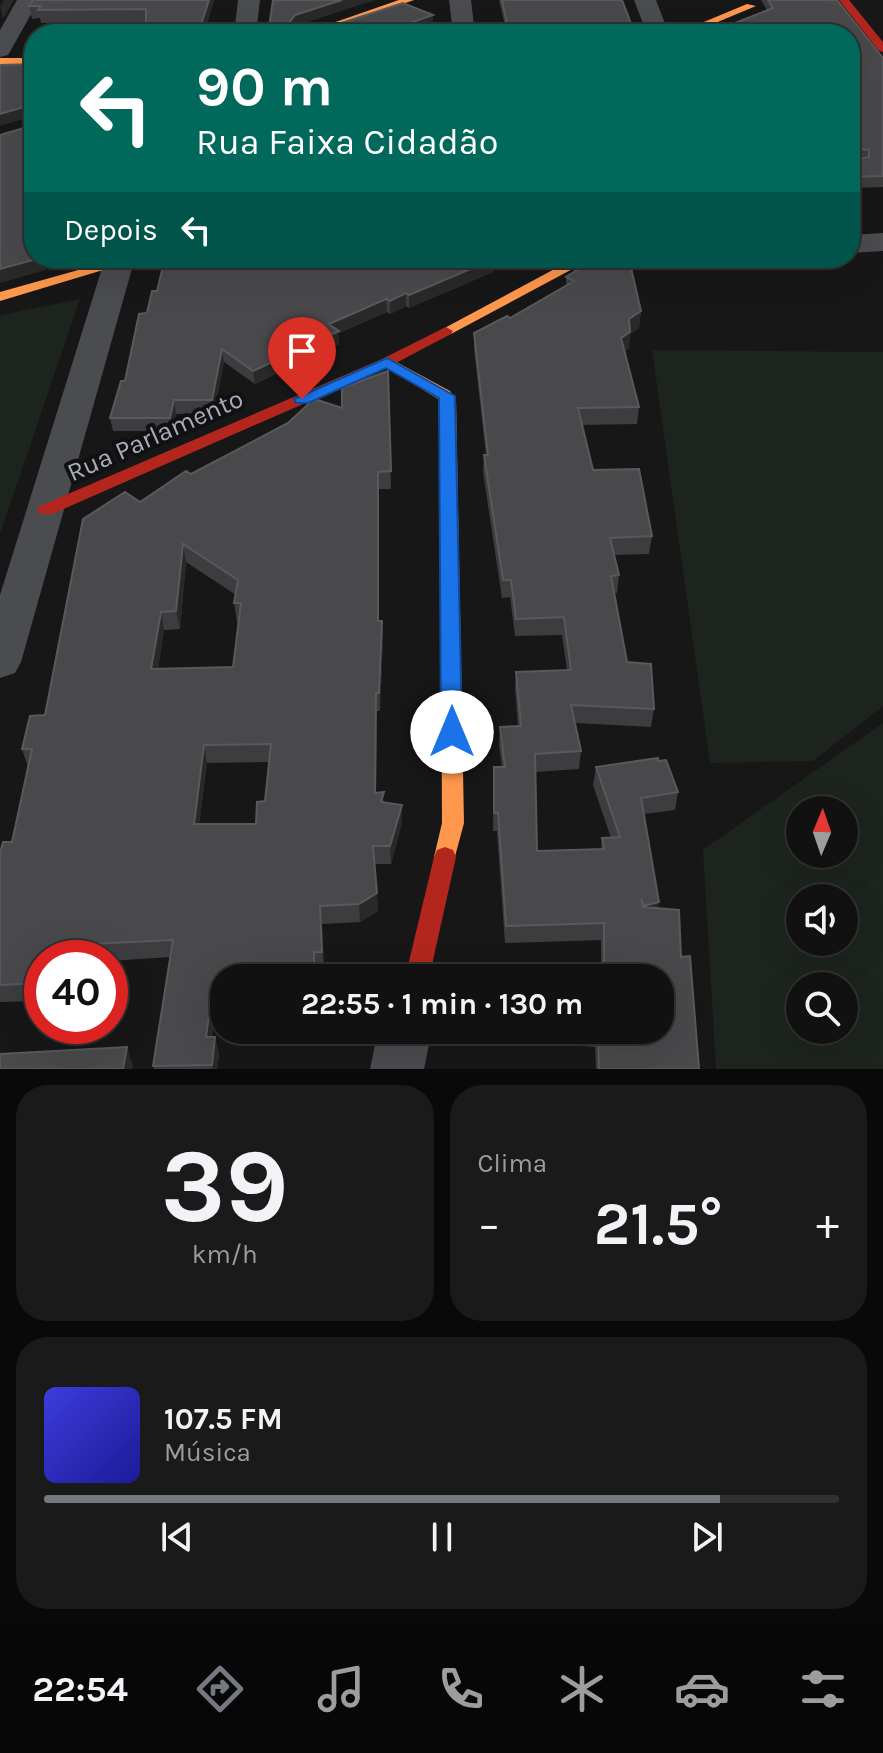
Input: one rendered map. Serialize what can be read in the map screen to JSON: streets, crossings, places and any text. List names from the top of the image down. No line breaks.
{"streets":{"street":["Rua Parlamento"]},"north":"top","page":{"turn":["90 m","Rua Faixa Cidadão"],"then":"Depois","limit":"40","trip":"22:55 · 1 min · 130 m","tile":[["39","km/h"],"Clima"],"heat":["−","21.5°","+"],"song":["107.5 FM","Música"],"tabs":"22:54"}}
